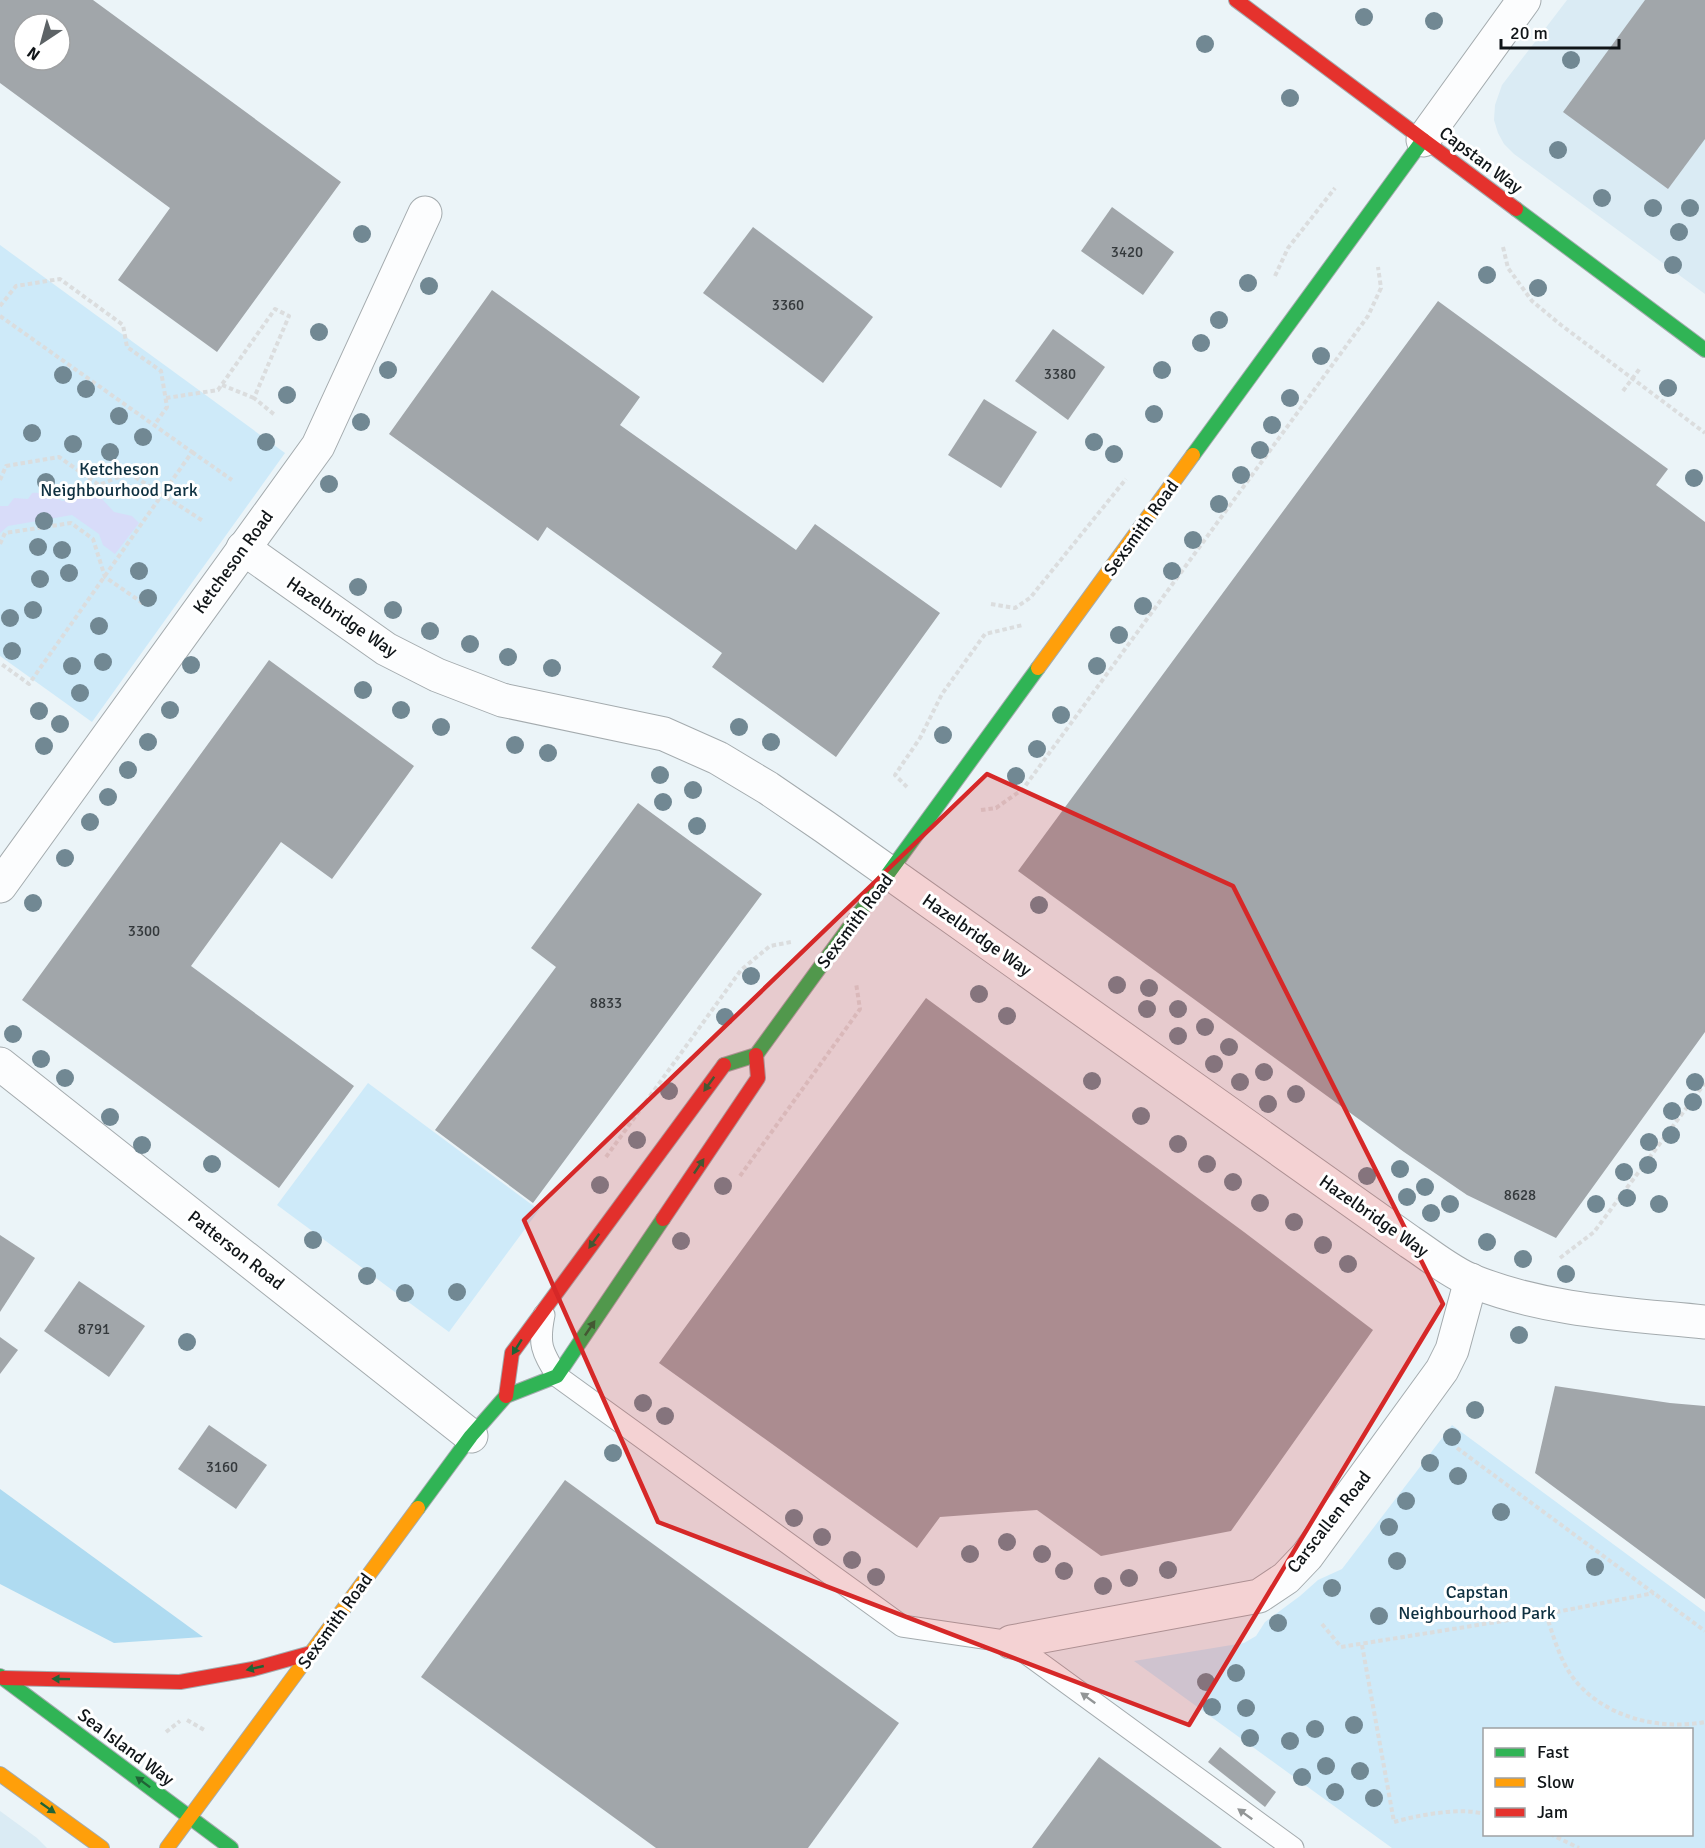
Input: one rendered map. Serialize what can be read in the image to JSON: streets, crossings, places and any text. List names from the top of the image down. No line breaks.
{"streets":{"street":["Capstan Way","Sexsmith Road","Ketcheson Road","Hazelbridge Way","Patterson Road","Carscallen Road","Sea Island Way"]},"crossings":[["Capstan Way","Sexsmith Road"],["Sexsmith Road","Hazelbridge Way"],["Sexsmith Road","Patterson Road"],["Sexsmith Road","Sea Island Way"],["Ketcheson Road","Hazelbridge Way"],["Hazelbridge Way","Carscallen Road"]],"parks":["Ketcheson Neighbourhood Park","Capstan Neighbourhood Park"],"house_numbers":["3420","3360","3380","3300","8833","8628","8791","3160"],"legend":["Fast","Slow","Jam"],"scale_bar":"20 m","north":"bottom left"}
